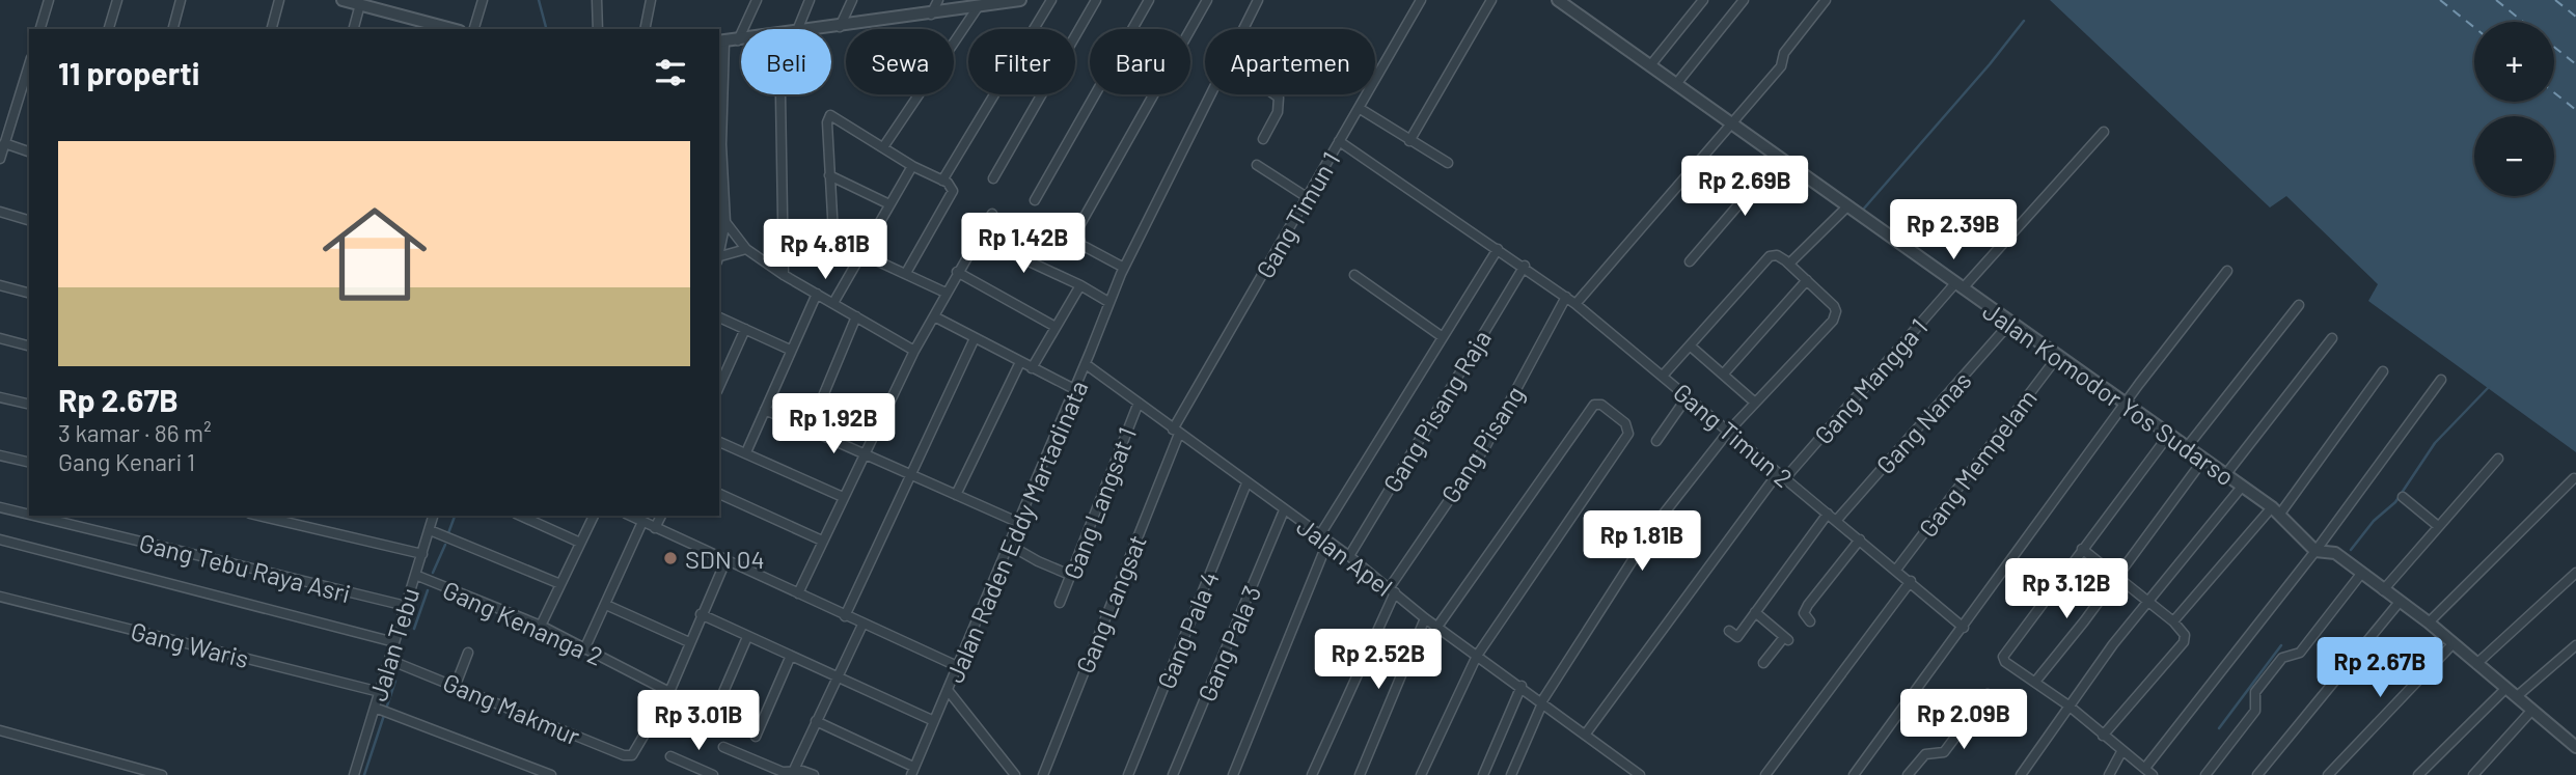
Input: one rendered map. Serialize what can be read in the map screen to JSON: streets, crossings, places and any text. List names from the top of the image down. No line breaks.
{"streets":{"street":["Gang Timun 1","Gang Mangga 1","Jalan Komodor Yos Sudarso","Gang Pisang Raja","Gang Nanas","Gang Timun 2","Gang Pisang","Gang Mempelam","Gang Langsat 1","Jalan Raden Eddy Martadinata","Jalan Apel","Gang Tebu Raya Asri","Gang Langsat","Gang Kenanga 2","Gang Pala 4","Gang Pala 3","Gang Waris","Jalan Tebu","Gang Makmur"]},"crossings":[["Gang Timun 1","Gang Timun 2"],["Gang Timun 1","Jalan Apel"],["Gang Timun 1","Gang Langsat"],["Gang Mangga 1","Jalan Komodor Yos Sudarso"],["Gang Mangga 1","Gang Timun 2"],["Gang Mangga 1","Jalan Apel"],["Jalan Komodor Yos Sudarso","Gang Nanas"],["Jalan Komodor Yos Sudarso","Gang Mempelam"],["Gang Pisang Raja","Gang Timun 2"],["Gang Pisang Raja","Jalan Apel"],["Gang Nanas","Gang Timun 2"],["Gang Timun 2","Gang Pisang"],["Gang Timun 2","Gang Mempelam"],["Gang Pisang","Jalan Apel"],["Gang Langsat 1","Jalan Apel"],["Jalan Raden Eddy Martadinata","Jalan Apel"],["Jalan Apel","Gang Langsat"],["Jalan Apel","Gang Pala 4"],["Jalan Apel","Gang Pala 3"],["Gang Tebu Raya Asri","Jalan Tebu"],["Gang Kenanga 2","Jalan Tebu"],["Gang Kenanga 2","Gang Makmur"],["Gang Waris","Jalan Tebu"],["Jalan Tebu","Gang Makmur"]],"places":["SDN 04"],"page":{"map_buttons":["+","−"],"chip":["Beli","Sewa","Filter","Baru","Apartemen"],"heading":"11 properti","list":[{"name":"Rp 2.67B","note":"3 kamar · 86 m² · Gang Kenari 1"}],"price":["Rp 2.69B","Rp 2.39B","Rp 1.42B","Rp 4.81B","Rp 1.92B","Rp 1.81B","Rp 3.12B","Rp 2.52B","Rp 2.67B","Rp 2.09B","Rp 3.01B"]}}
